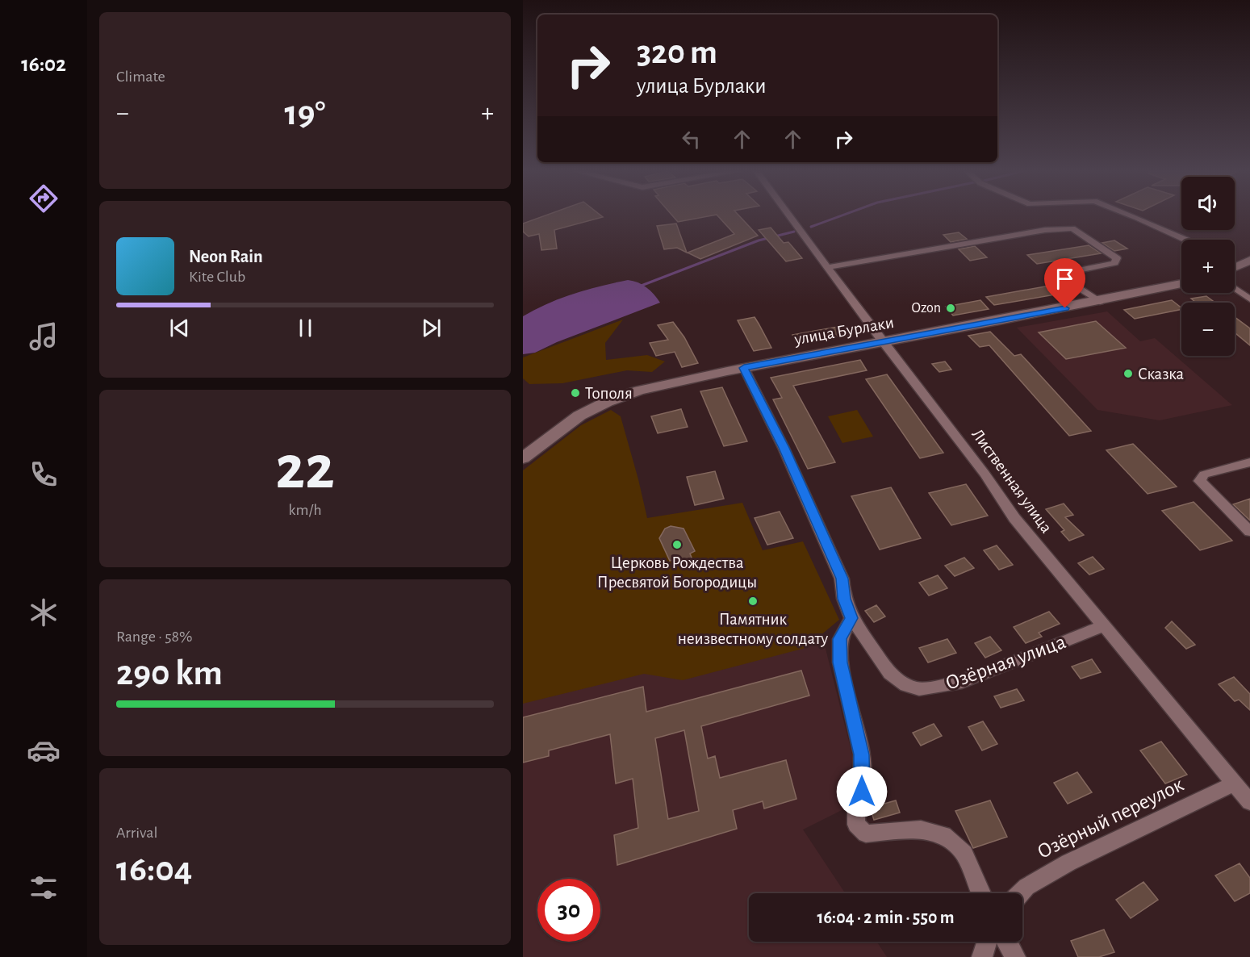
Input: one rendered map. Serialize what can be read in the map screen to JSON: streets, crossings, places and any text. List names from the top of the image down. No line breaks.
{"streets":{"street":["улица Бурлаки","Лиственная улица","Озёрная улица","Озёрный переулок"]},"crossings":[["улица Бурлаки","Лиственная улица"],["улица Бурлаки","Озёрная улица"],["Лиственная улица","Озёрная улица"],["Лиственная улица","Озёрный переулок"]],"places":["Ozon","Сказка","Тополя","Церковь Рождества Пресвятой Богородицы","Памятник неизвестному солдату"],"page":{"tabs":"16:02","tile":["Climate",["22","km/h"],["Range · 58%","290 km"],["Arrival","16:04"]],"turn":["320 m","улица Бурлаки"],"heat":["−","19°","+"],"map_buttons":["+","−"],"song":["Neon Rain","Kite Club"],"limit":"30","trip":"16:04 · 2 min · 550 m"}}
